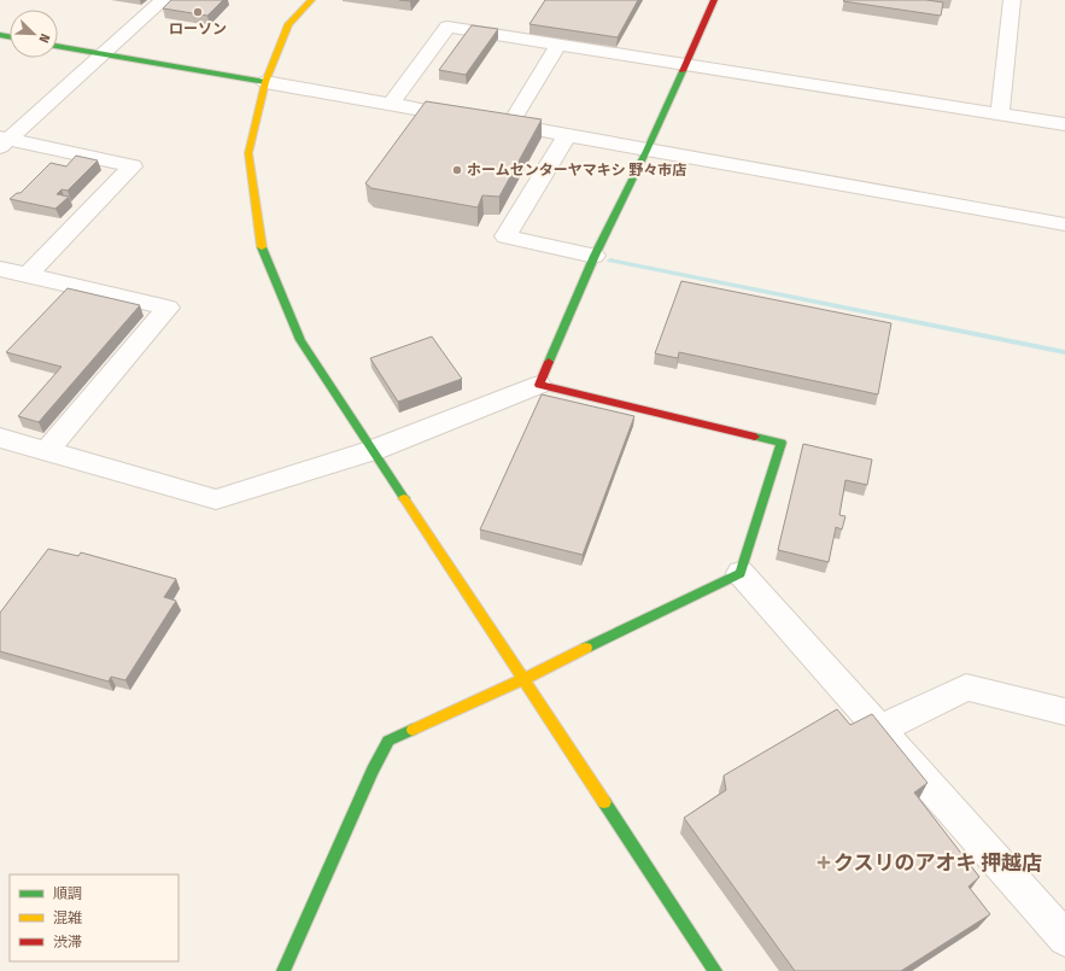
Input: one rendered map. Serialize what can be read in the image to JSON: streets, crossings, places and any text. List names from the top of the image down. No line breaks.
{"places":{"other":["ローソン","ホームセンターヤマキシ 野々市店"],"health":["クスリのアオキ 押越店"]},"legend":["順調","混雑","渋滞"],"north":"bottom right"}
